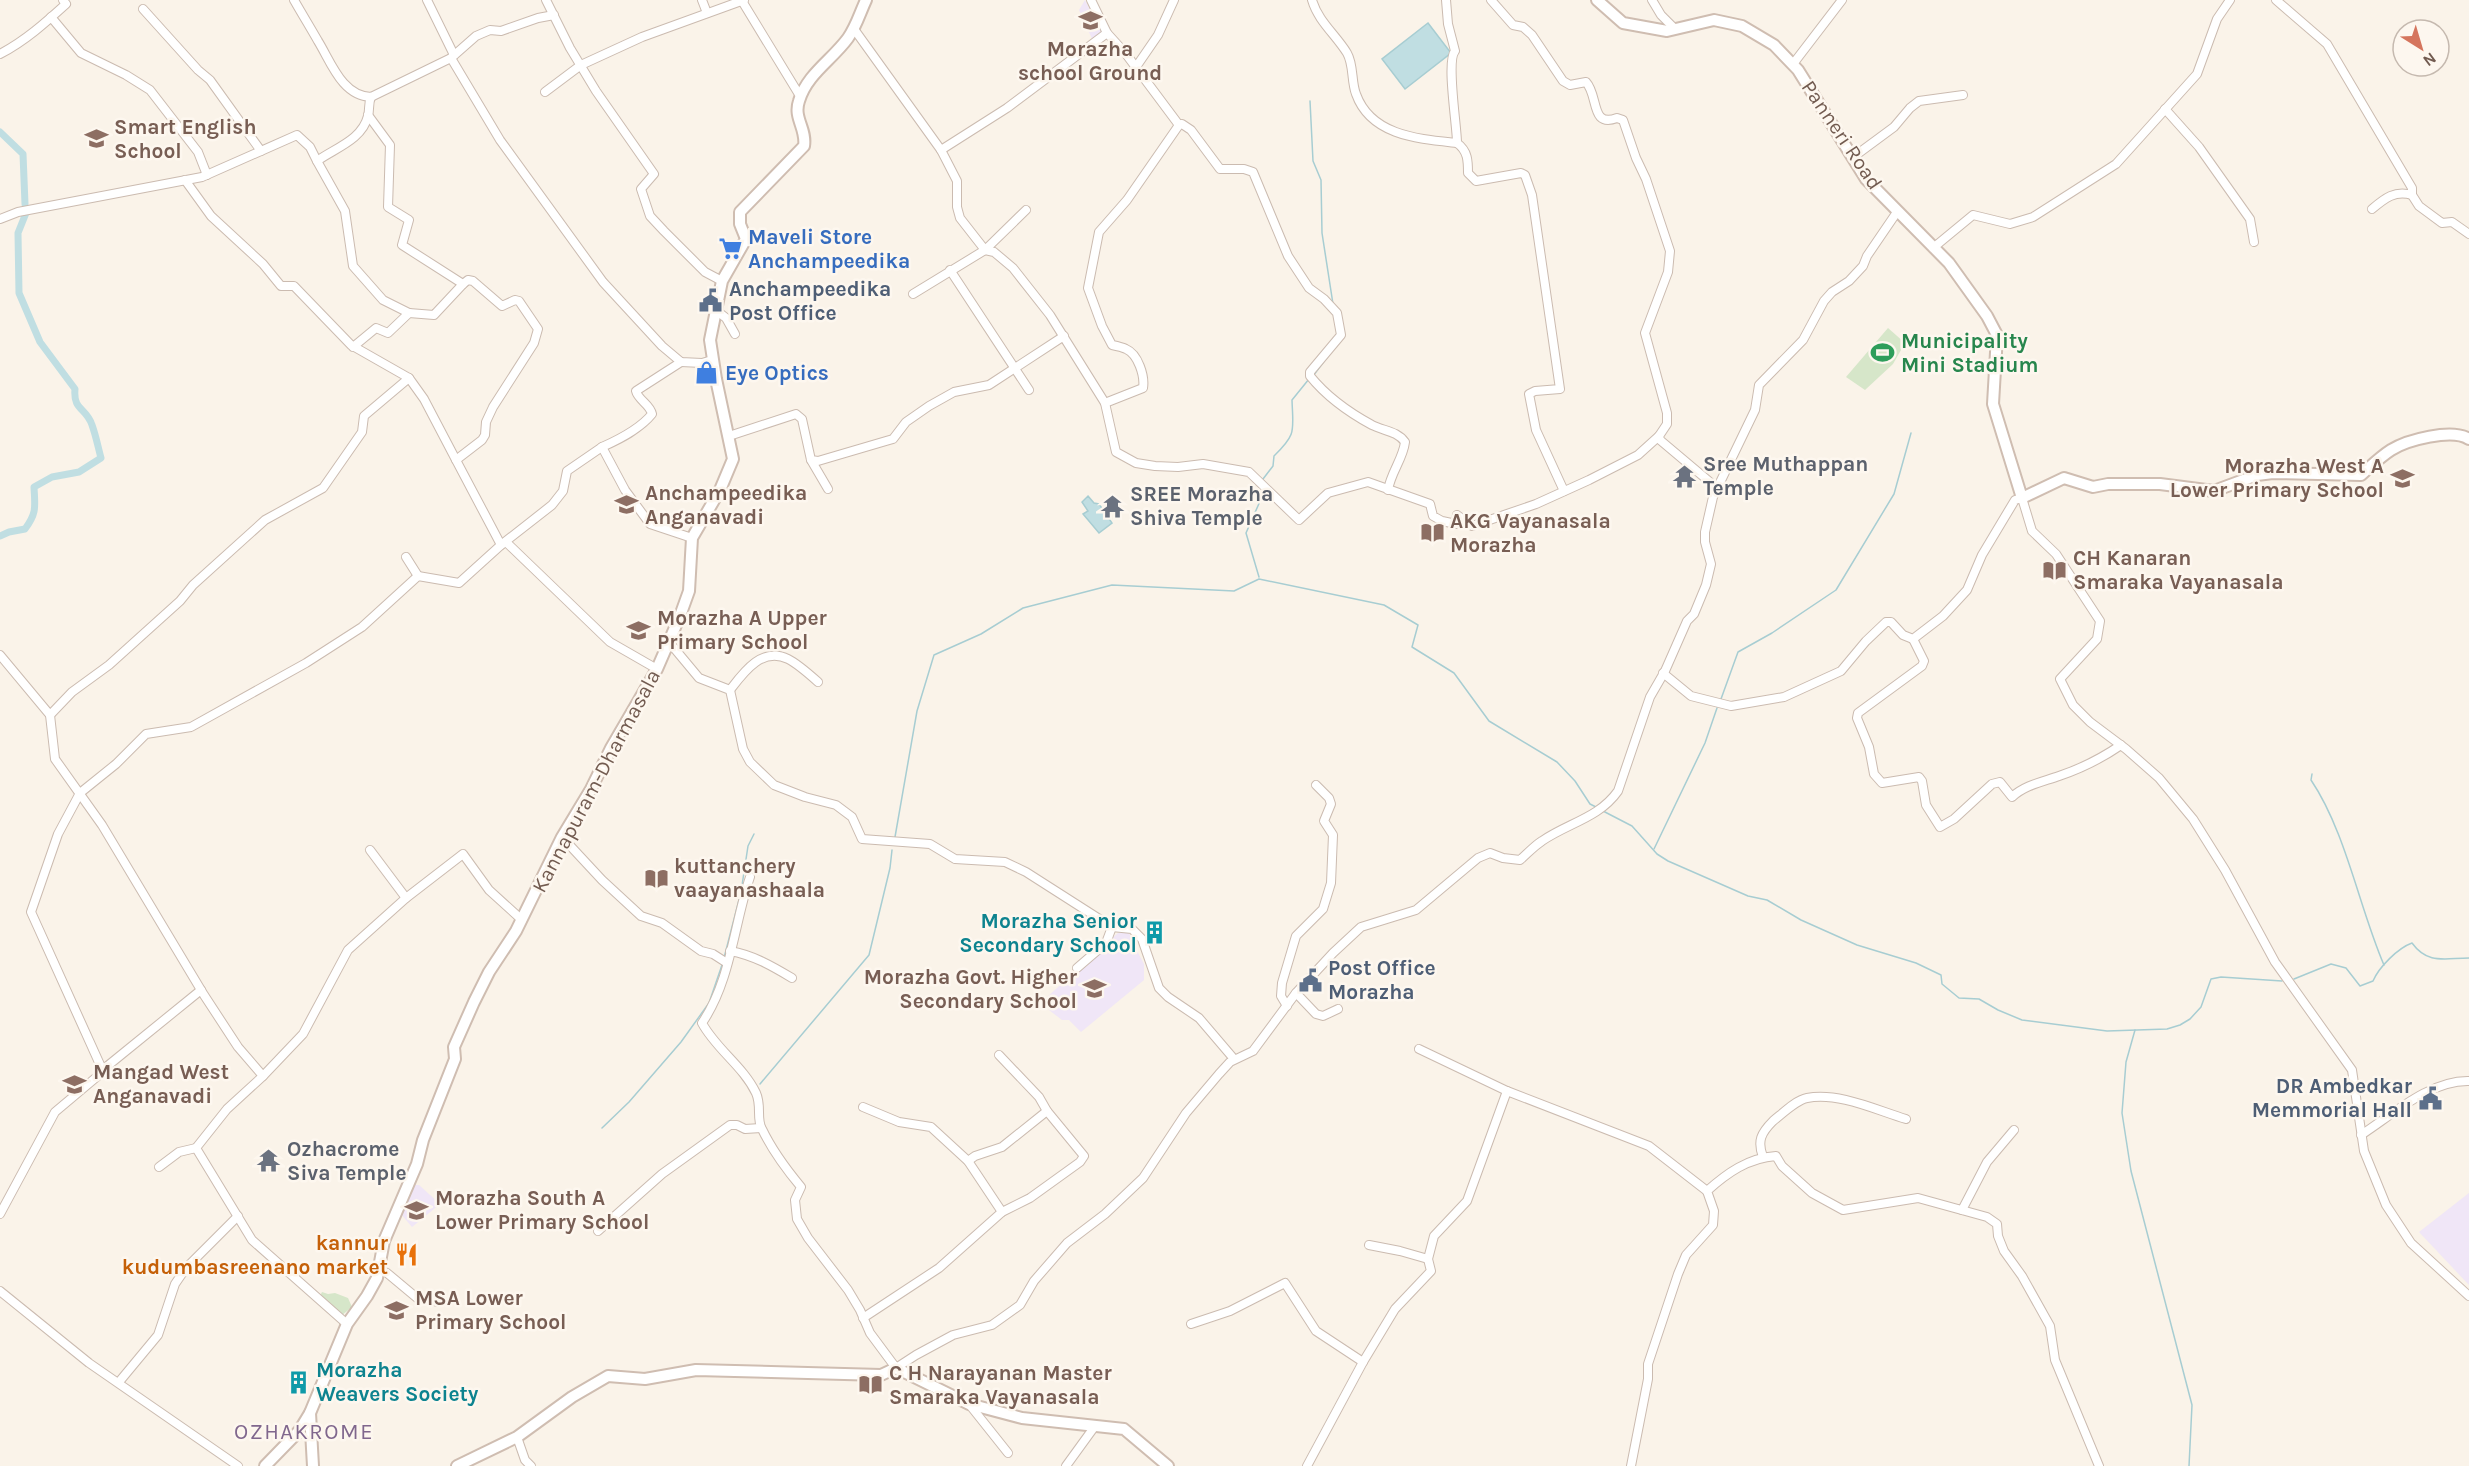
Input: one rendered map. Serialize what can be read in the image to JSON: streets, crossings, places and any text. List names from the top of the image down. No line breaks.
{"streets":{"main road":["Panneri Road","Kannapuram-Dharmasala"]},"districts":["OZHAKROME"],"places":{"school or university":["Morazha school Ground","Smart English School","Morazha West A Lower Primary School","Anchampeedika Anganavadi","Morazha A Upper Primary School","Morazha Govt. Higher Secondary School","Mangad West Anganavadi","Morazha South A Lower Primary School","MSA Lower Primary School"],"supermarket":["Maveli Store Anchampeedika"],"public building":["Anchampeedika Post Office","Post Office Morazha","DR Ambedkar Memmorial Hall"],"sports":["Municipality Mini Stadium"],"shop":["Eye Optics"],"temple":["Sree Muthappan Temple","SREE Morazha Shiva Temple","Ozhacrome Siva Temple"],"library":["AKG Vayanasala Morazha","CH Kanaran Smaraka Vayanasala","kuttanchery vaayanashaala","C H Narayanan Master Smaraka Vayanasala"],"building":["Morazha Senior Secondary School","Morazha Weavers Society"],"restaurant":["kannur kudumbasreenano market"]},"north":"bottom right"}
